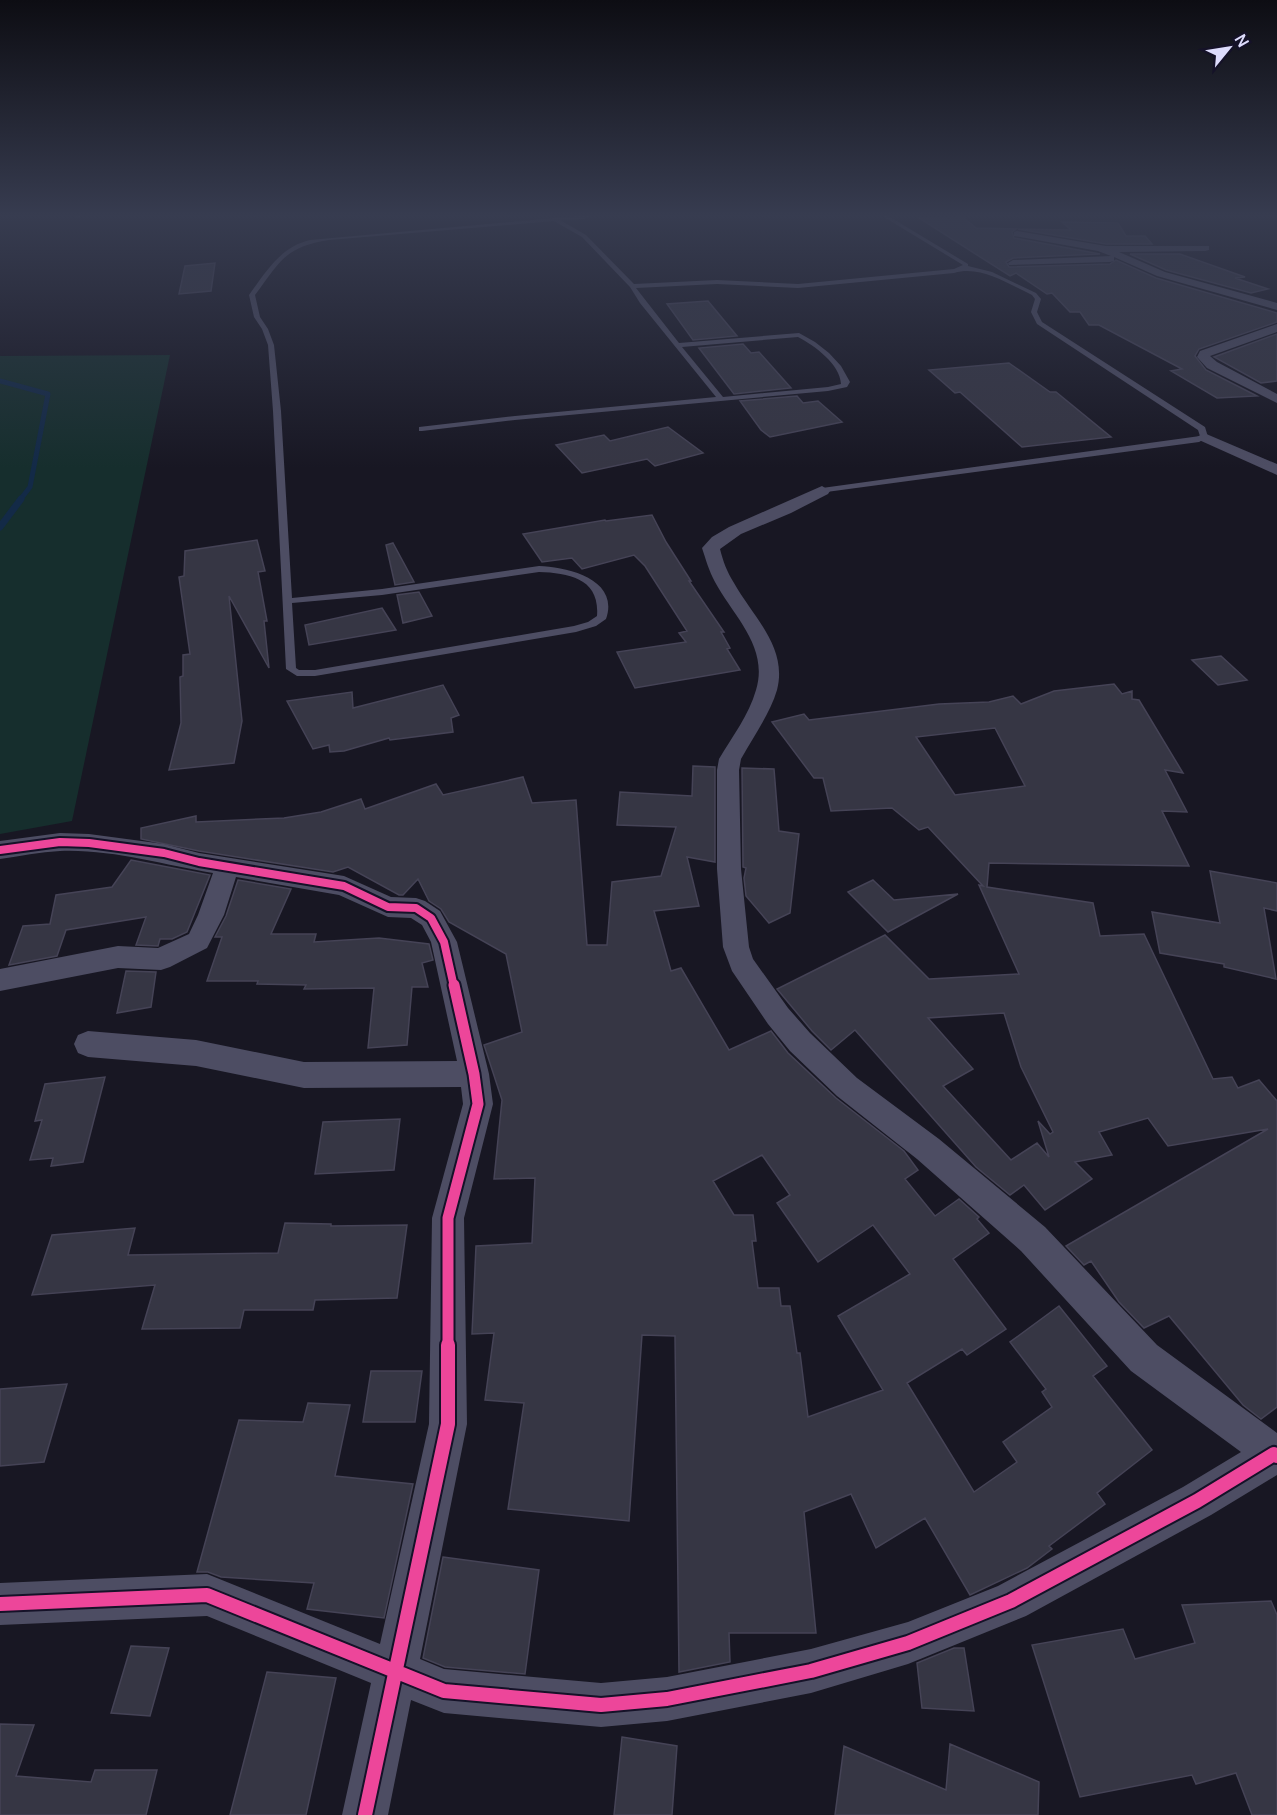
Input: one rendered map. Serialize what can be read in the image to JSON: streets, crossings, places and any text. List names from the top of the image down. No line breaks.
{"north":"top right"}
